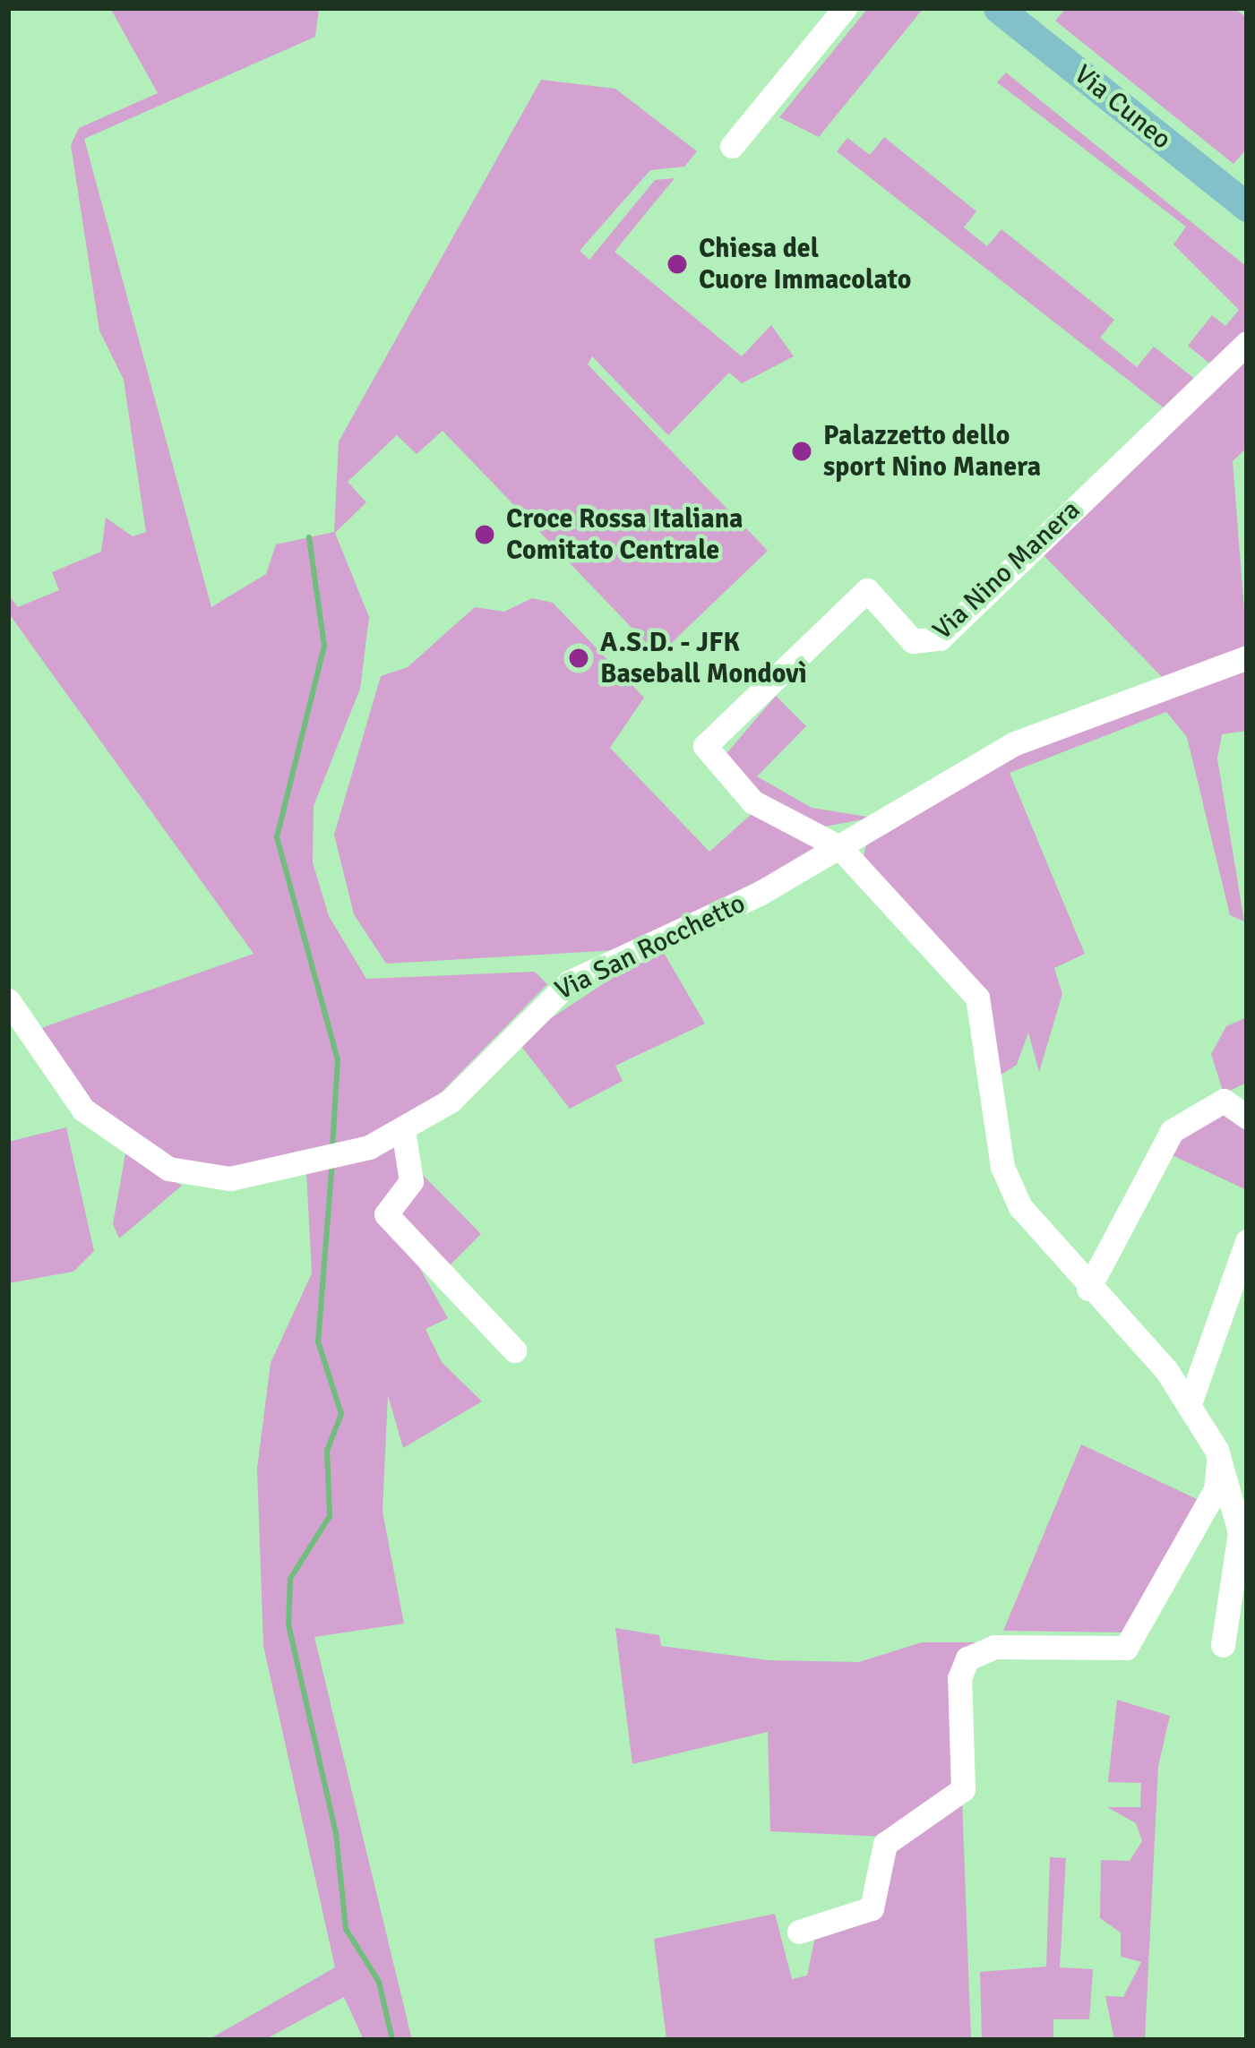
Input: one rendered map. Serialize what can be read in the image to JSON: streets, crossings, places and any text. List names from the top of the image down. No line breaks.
{"streets":{"main road":["Via Cuneo"],"street":["Via Nino Manera","Via San Rocchetto"]},"crossings":[["Via Nino Manera","Via San Rocchetto"]],"places":["Chiesa del Cuore Immacolato","Palazzetto dello sport Nino Manera","Croce Rossa Italiana Comitato Centrale","A.S.D. - JFK Baseball Mondovì"]}
